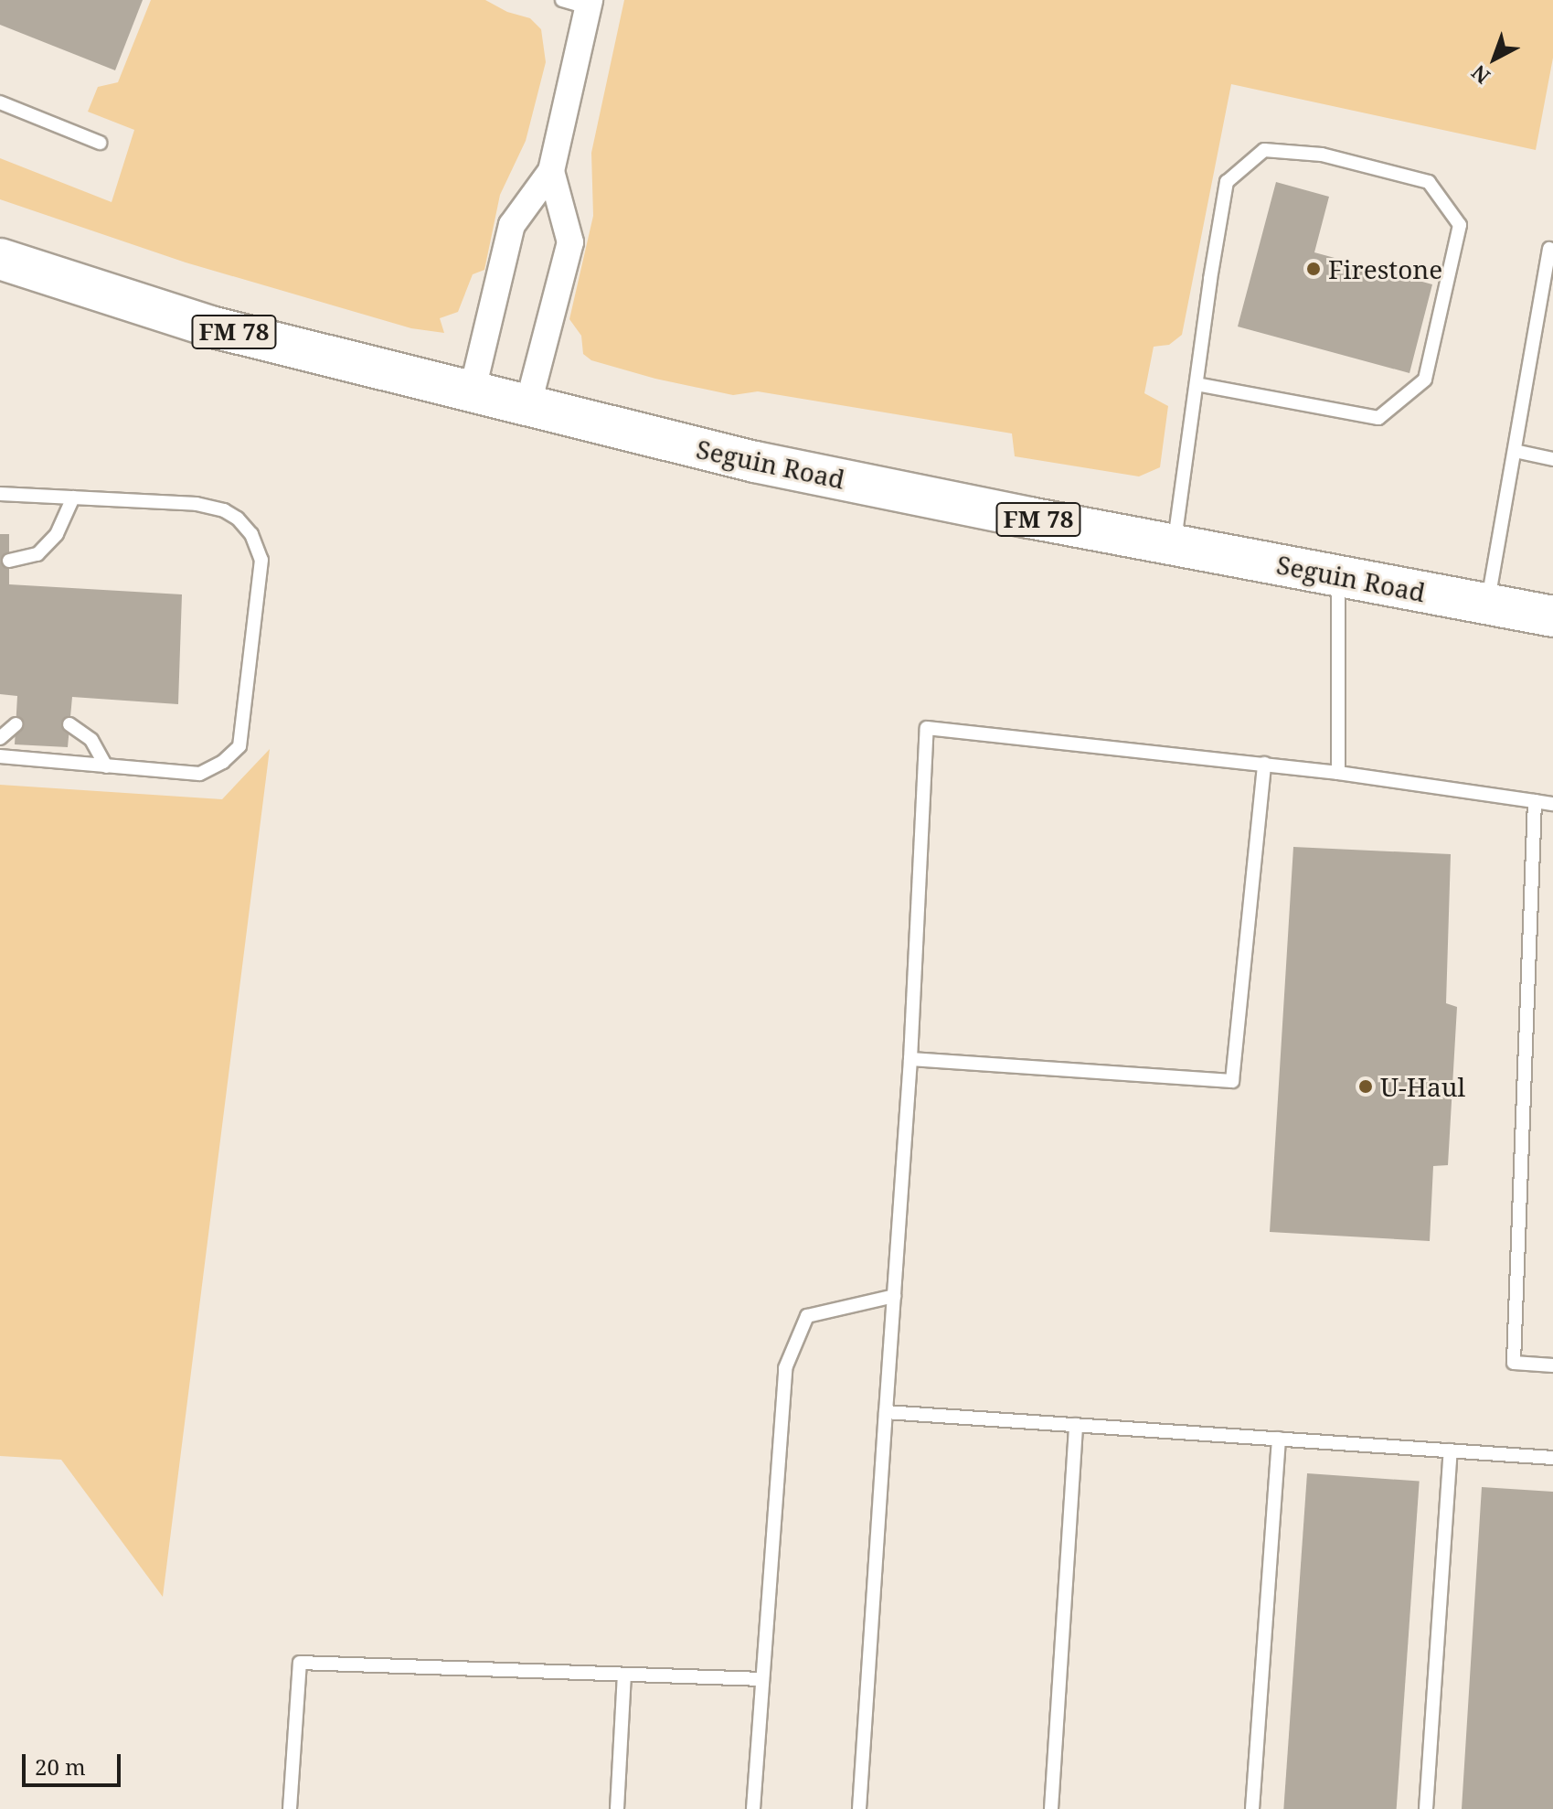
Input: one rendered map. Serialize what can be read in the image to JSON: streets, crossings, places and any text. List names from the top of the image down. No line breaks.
{"streets":{"main road":["FM 78","Seguin Road"]},"places":["Firestone","U-Haul"],"scale_bar":"20 m","north":"bottom left"}
